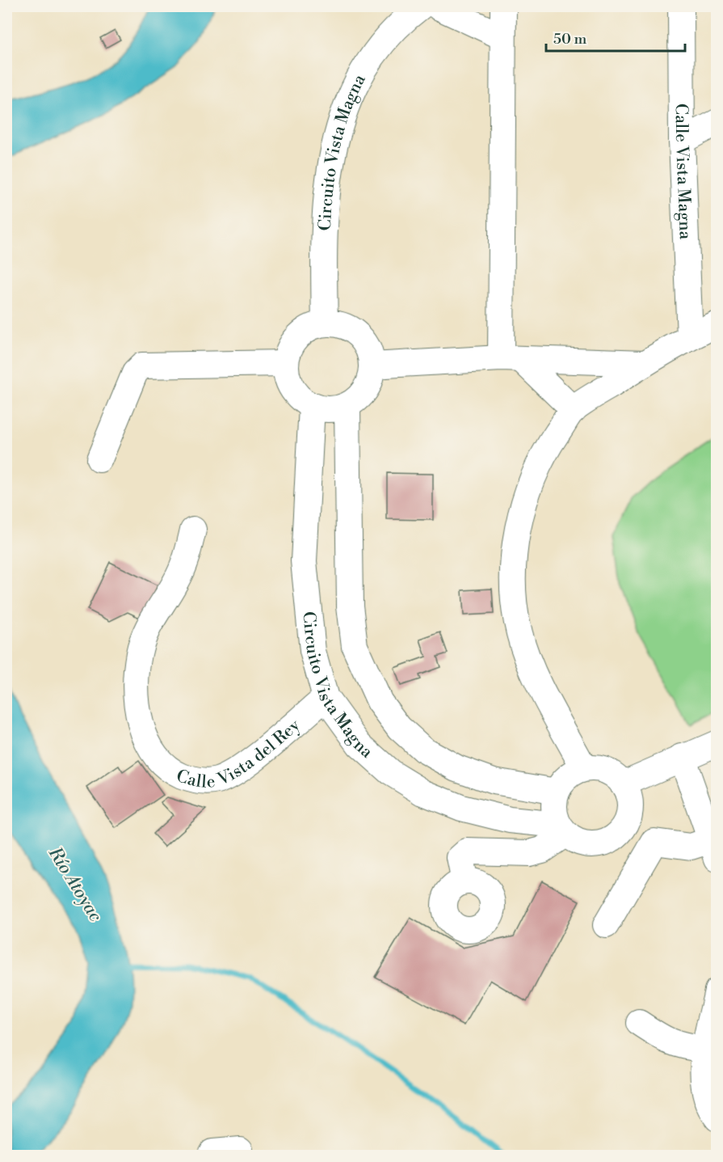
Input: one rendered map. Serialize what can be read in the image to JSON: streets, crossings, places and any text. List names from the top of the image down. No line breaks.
{"streets":{"street":["Circuito Vista Magna","Calle Vista Magna","Calle Vista del Rey"]},"crossings":[["Circuito Vista Magna","Calle Vista del Rey"]],"water":["Río Atoyac"],"scale_bar":"50 m"}
